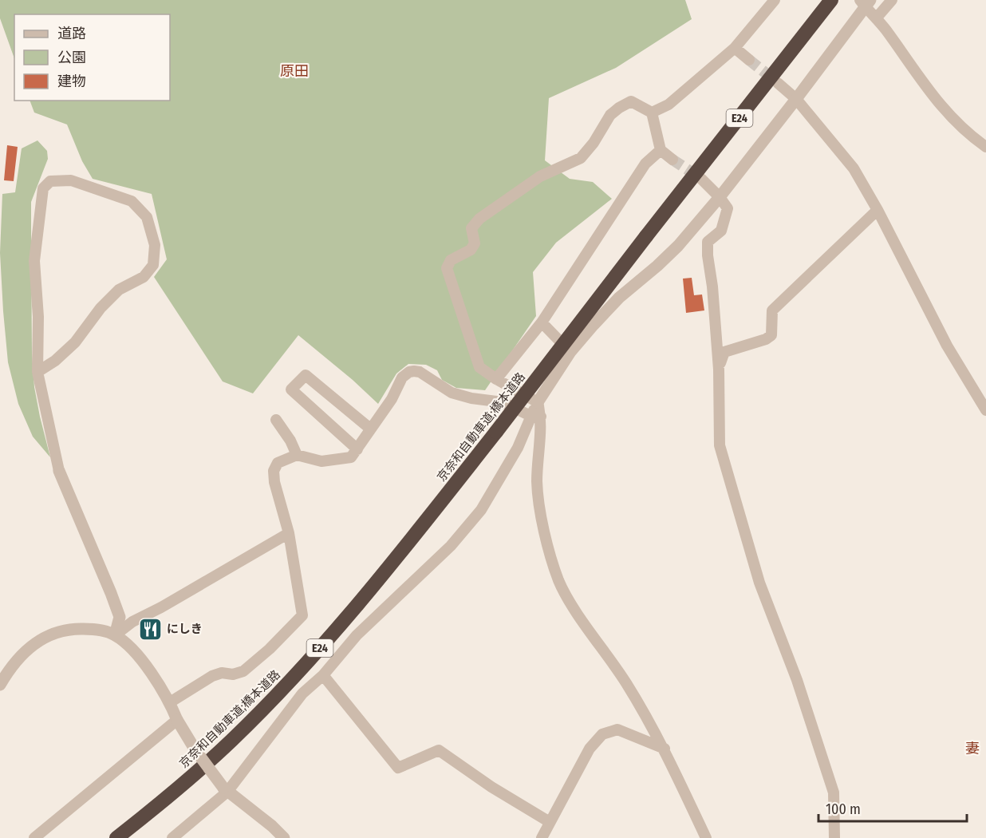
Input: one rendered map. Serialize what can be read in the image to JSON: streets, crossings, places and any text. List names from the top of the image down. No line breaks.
{"streets":{"highway":["E24","京奈和自動車道;橋本道路"]},"districts":["原田","妻"],"places":{"restaurant":["にしき"]},"legend":["道路","公園","建物"],"scale_bar":"100 m"}
